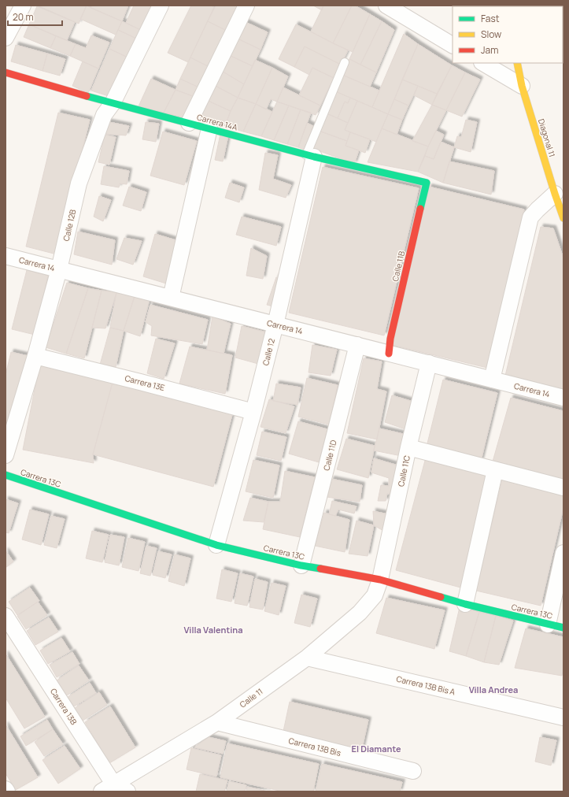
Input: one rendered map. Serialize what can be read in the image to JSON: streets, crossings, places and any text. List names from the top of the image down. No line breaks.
{"streets":{"street":["Carrera 14A","Diagonal 11","Calle 12B","Carrera 14","Calle 11B","Calle 12","Carrera 13E","Calle 11D","Calle 11C","Carrera 13C","Carrera 13B Bis A","Calle 11","Carrera 13B","Carrera 13B Bis"]},"crossings":[["Carrera 14A","Calle 12B"],["Carrera 14A","Calle 11B"],["Carrera 14A","Calle 12"],["Calle 12B","Carrera 14"],["Calle 12B","Carrera 13E"],["Carrera 14","Calle 11B"],["Carrera 14","Calle 12"],["Carrera 14","Calle 11D"],["Carrera 14","Calle 11C"],["Calle 12","Carrera 13E"],["Calle 12","Carrera 13C"],["Calle 11D","Carrera 13C"],["Calle 11C","Carrera 13C"],["Calle 11C","Calle 11"],["Carrera 13C","Calle 11"],["Carrera 13B Bis A","Calle 11"],["Calle 11","Carrera 13B"],["Calle 11","Carrera 13B Bis"]],"districts":["Villa Valentina","Villa Andrea","El Diamante"],"legend":["Fast","Slow","Jam"],"scale_bar":"20 m"}
